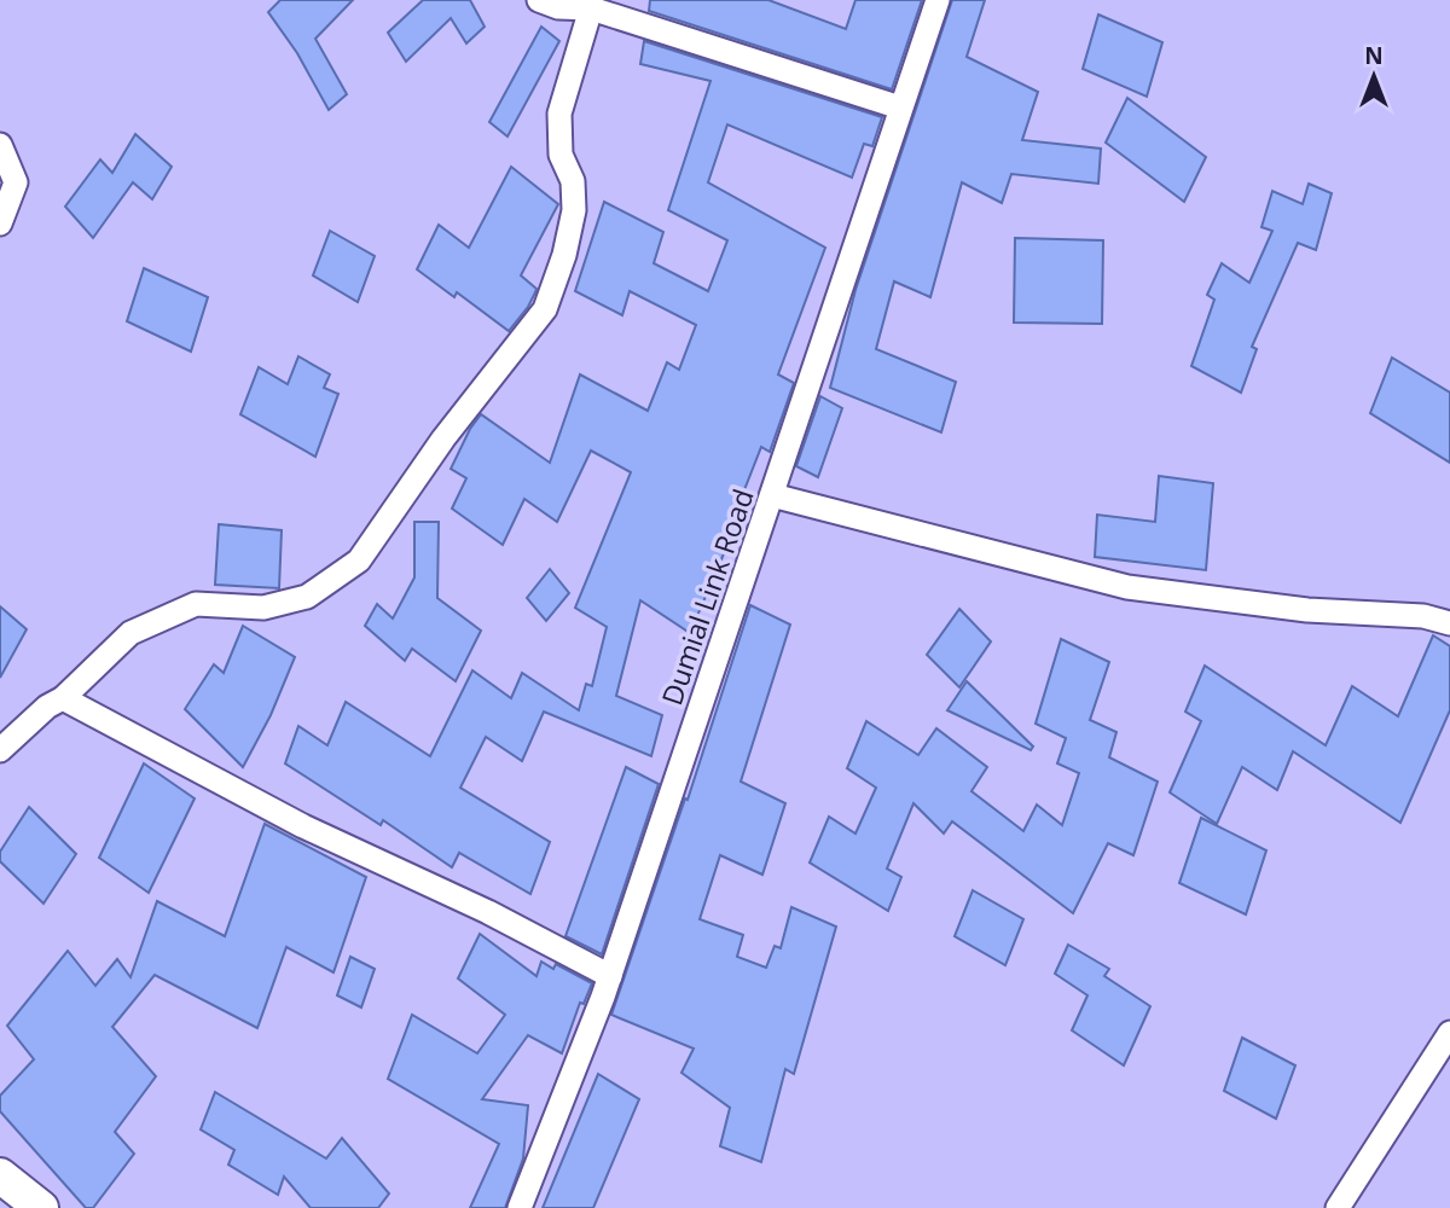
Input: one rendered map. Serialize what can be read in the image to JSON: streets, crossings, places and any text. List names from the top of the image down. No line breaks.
{"streets":{"street":["Dumial Link Road"]},"north":"top"}
